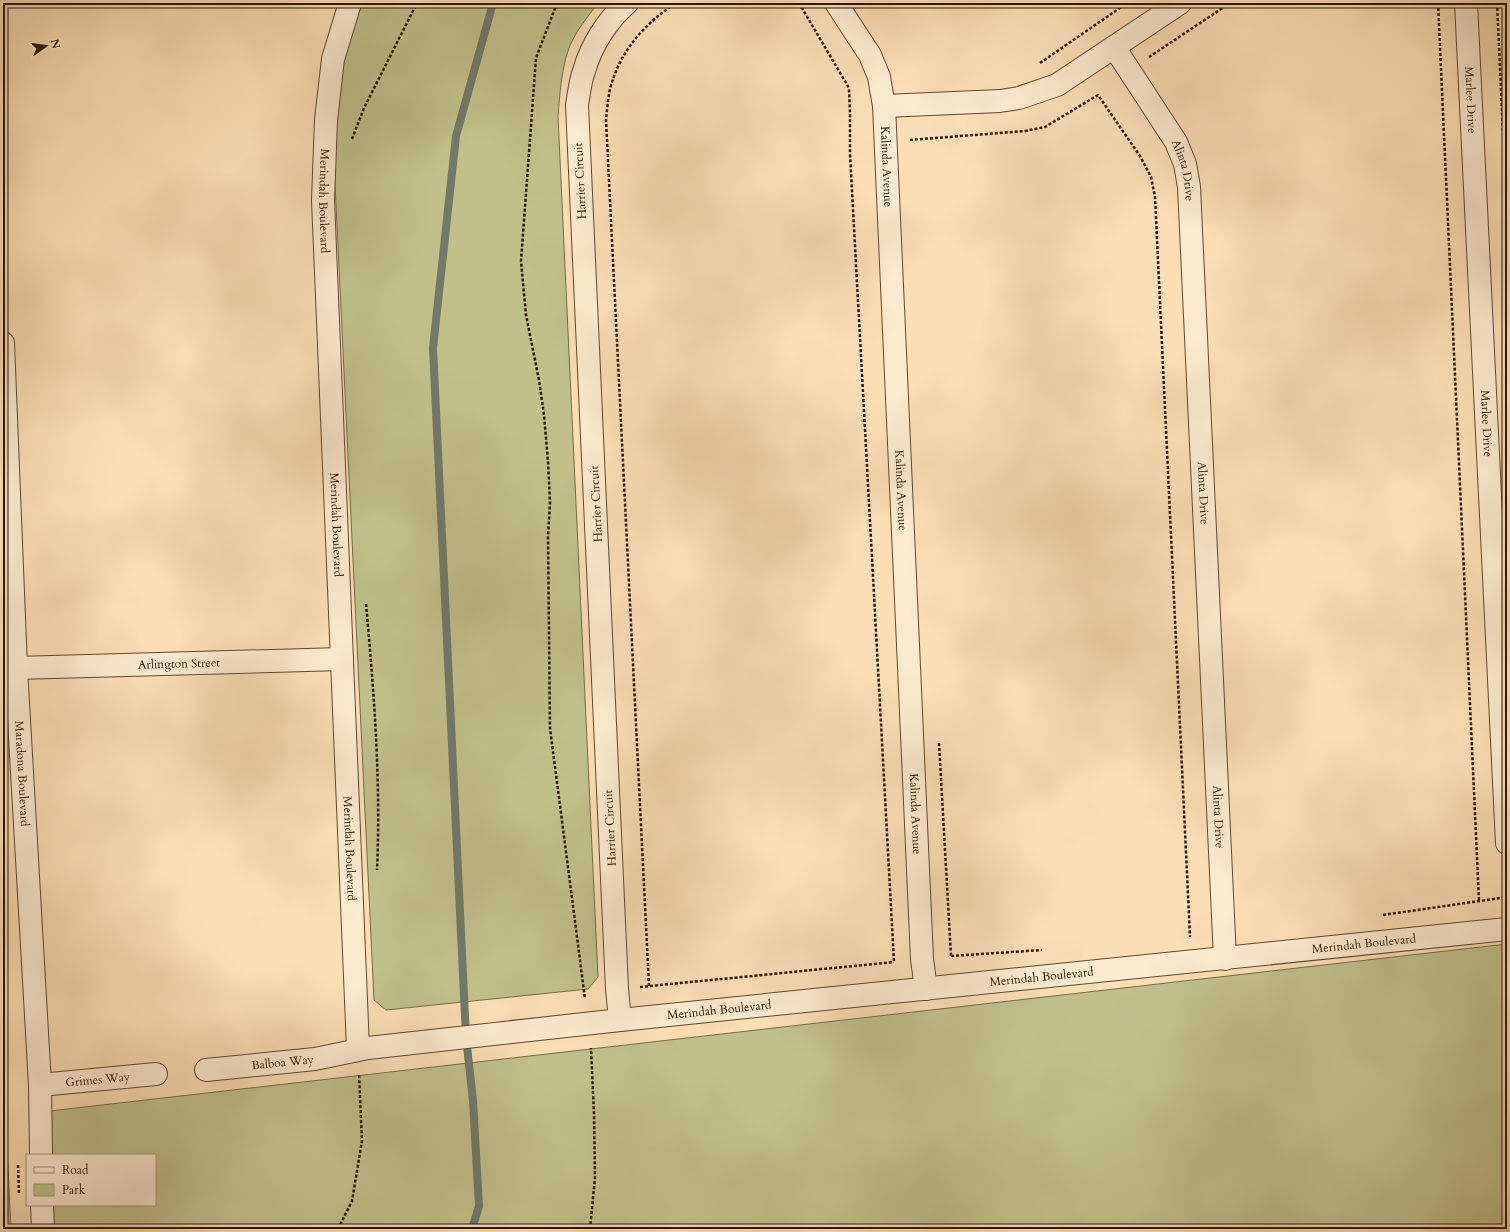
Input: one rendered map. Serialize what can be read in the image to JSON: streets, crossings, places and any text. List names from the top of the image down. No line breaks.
{"streets":{"street":["Marlee Drive","Kalinda Avenue","Alinta Drive","Harrier Circuit","Merindah Boulevard","Arlington Street","Maradona Boulevard","Balboa Way","Grimes Way"]},"crossings":[["Kalinda Avenue","Merindah Boulevard"],["Alinta Drive","Merindah Boulevard"],["Harrier Circuit","Merindah Boulevard"],["Merindah Boulevard","Arlington Street"],["Merindah Boulevard","Balboa Way"],["Arlington Street","Maradona Boulevard"],["Maradona Boulevard","Grimes Way"]],"legend":["Road","Park"],"north":"right"}
